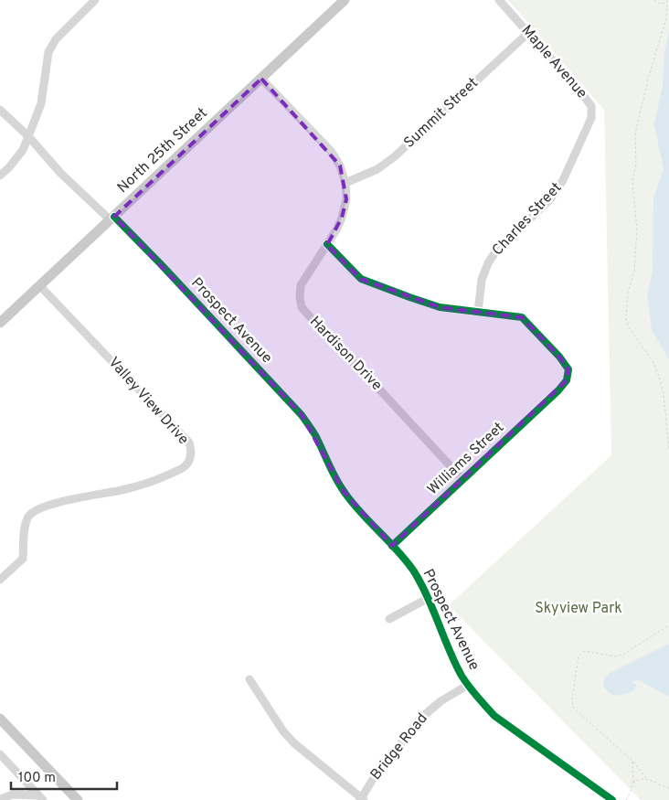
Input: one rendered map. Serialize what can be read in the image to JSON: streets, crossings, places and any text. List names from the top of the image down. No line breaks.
{"streets":{"main road":["North 25th Street"],"street":["Maple Avenue","Summit Street","Charles Street","Prospect Avenue","Hardison Drive","Valley View Drive","Williams Street","Bridge Road"]},"crossings":[["Maple Avenue","Summit Street"],["Maple Avenue","Charles Street"],["Summit Street","Hardison Drive"],["North 25th Street","Prospect Avenue"],["North 25th Street","Hardison Drive"],["North 25th Street","Valley View Drive"],["Charles Street","Williams Street"],["Prospect Avenue","Williams Street"],["Prospect Avenue","Bridge Road"],["Hardison Drive","Williams Street"]],"parks":["Skyview Park"],"scale_bar":"100 m"}
